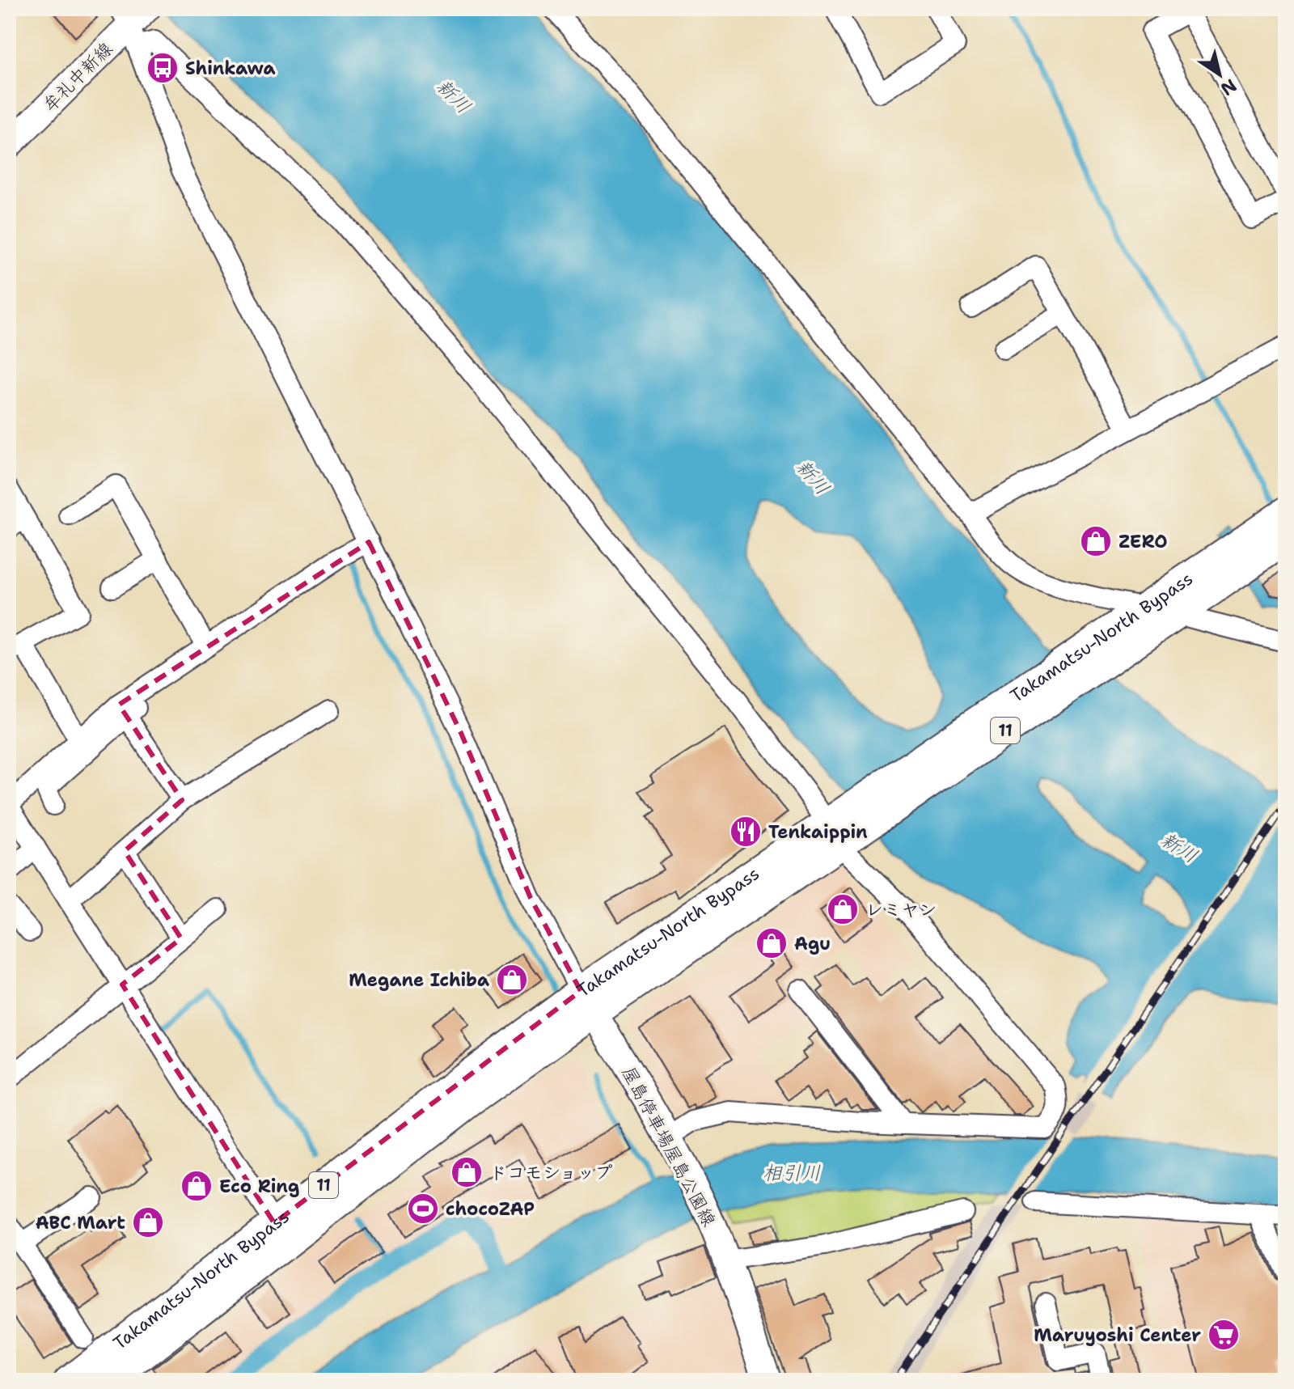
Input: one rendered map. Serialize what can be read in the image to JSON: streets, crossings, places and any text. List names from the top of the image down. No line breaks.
{"streets":{"highway":["Takamatsu-North Bypass","11"],"main road":["牟礼中新線","屋島停車場屋島公園線"]},"crossings":[["Takamatsu-North Bypass","屋島停車場屋島公園線"]],"water":["新川","相引川"],"places":{"bus stop":["Shinkawa"],"shop":["ZERO","レミヤン","Agu","Megane Ichiba","ドコモショップ","Eco Ring","ABC Mart"],"restaurant":["Tenkaippin"],"sports":["chocoZAP"],"supermarket":["Maruyoshi Center"]},"north":"bottom right"}
